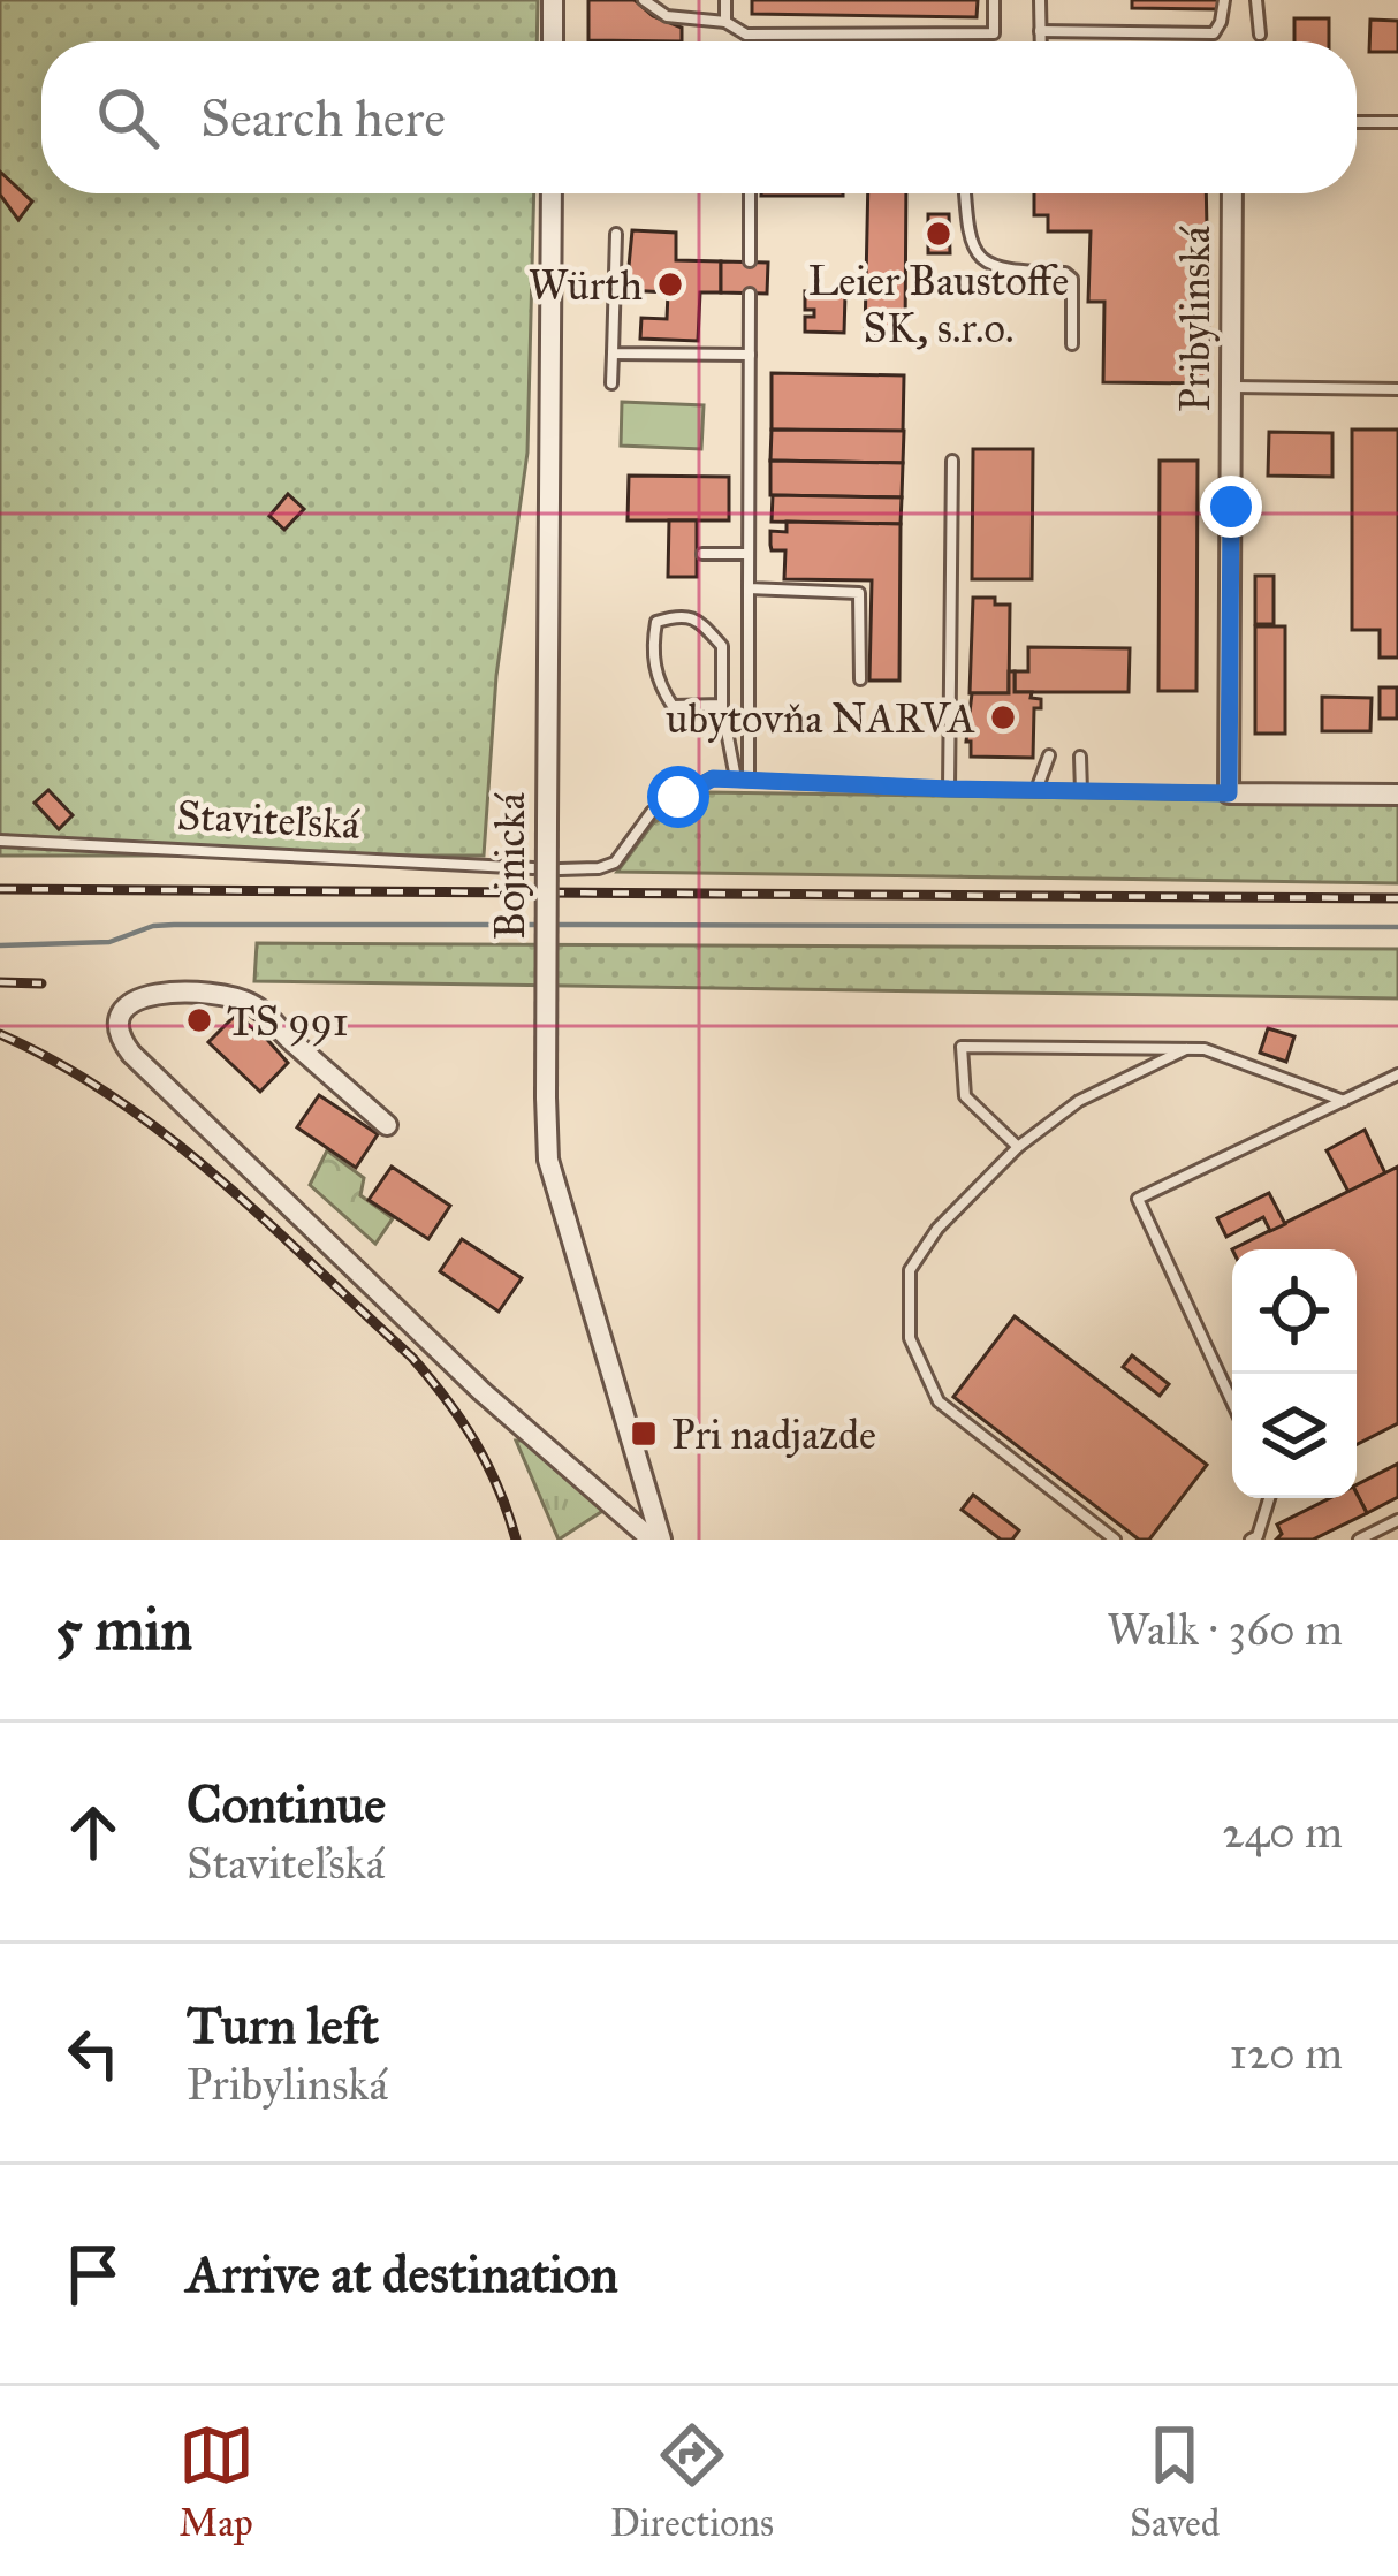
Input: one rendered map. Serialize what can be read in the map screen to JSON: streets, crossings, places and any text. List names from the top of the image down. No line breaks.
{"streets":{"street":["Pribylinská","Bojnická"],"lane":["Staviteľská"]},"places":{"other":["Leier Baustoffe SK, s.r.o.","Würth","ubytovňa NARVA","TS 991"],"transit":["Pri nadjazde"]},"page":{"search":"Search here","heading":["5 min","Walk · 360 m"],"list":[["Continue","Staviteľská","240 m"],["Turn left","Pribylinská","120 m"],"Arrive at destination"],"nav":["Map","Directions","Saved"]}}
